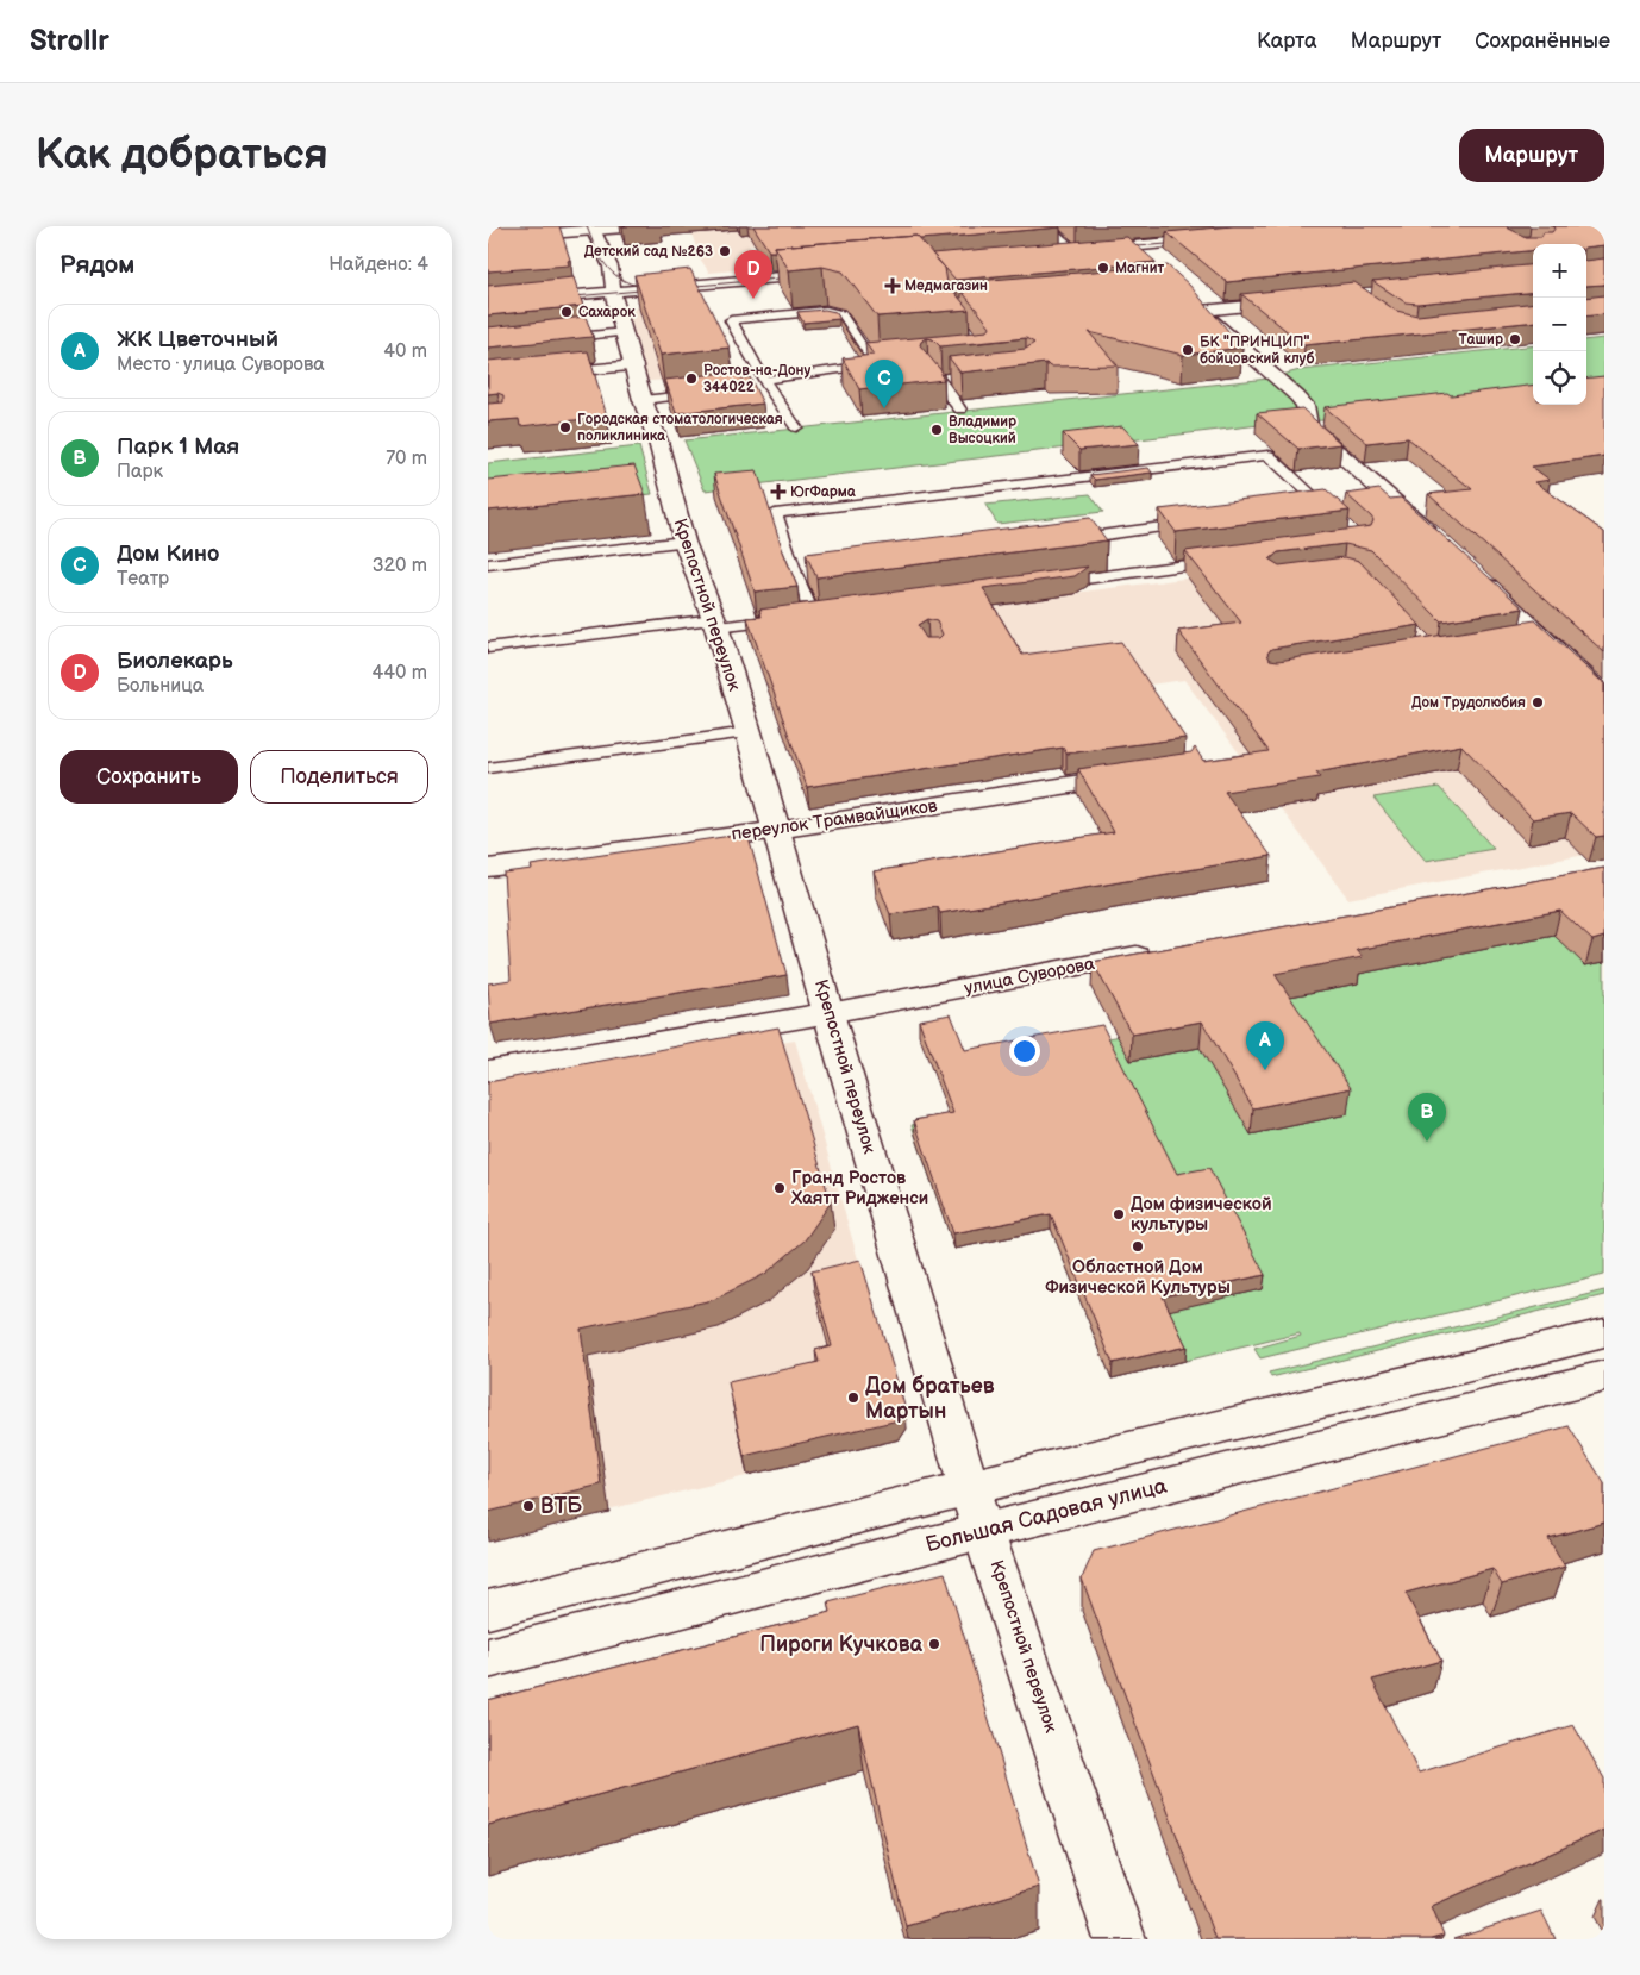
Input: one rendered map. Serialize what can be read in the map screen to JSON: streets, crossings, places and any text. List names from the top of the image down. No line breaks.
{"streets":{"street":["Крепостной переулок","переулок Трамвайщиков","улица Суворова","Большая Садовая улица"]},"crossings":[["Крепостной переулок","переулок Трамвайщиков"],["Крепостной переулок","улица Суворова"],["Крепостной переулок","Большая Садовая улица"]],"places":{"other":["Детский сад №263","Магнит","Сахарок","Ташир","БК \"ПРИНЦИП\" бойцовский клуб","Ростов-на-Дону 344022","Городская стоматологическая поликлиника","Владимир Высоцкий","Дом Трудолюбия","Гранд Ростов Хаятт Ридженси","Дом физической культуры","Областной Дом Физической Культуры","Дом братьев Мартын","ВТБ","Пироги Кучкова"],"health":["Медмагазин","ЮгФарма"]},"page":{"header":"Strollr","nav":["Карта","Маршрут","Сохранённые"],"buttons":["Маршрут",["Сохранить","Поделиться"]],"title":"Как добраться","heading":["Рядом","Найдено: 4"],"map_buttons":["+","−"],"pins":["D","C","A","B"],"list":[{"mark":"A","name":"ЖК Цветочный","note":"Место · улица Суворова","value":"40 m"},{"mark":"B","name":"Парк 1 Мая","note":"Парк","value":"70 m"},{"mark":"C","name":"Дом Кино","note":"Театр","value":"320 m"},{"mark":"D","name":"Биолекарь","note":"Больница","value":"440 m"}]}}
